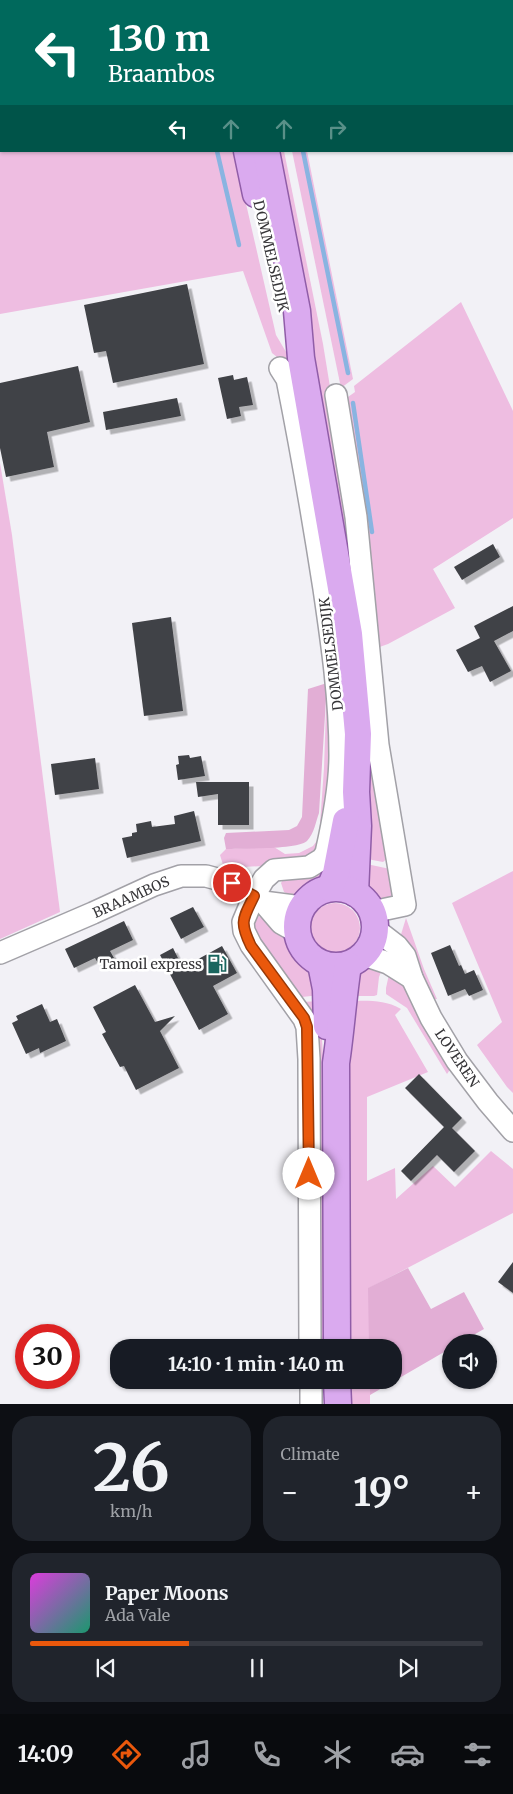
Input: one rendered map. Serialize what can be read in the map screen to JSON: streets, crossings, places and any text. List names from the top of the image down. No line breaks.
{"streets":{"main road":["DOMMELSEDIJK"],"street":["BRAAMBOS","LOVEREN"]},"crossings":[["DOMMELSEDIJK","BRAAMBOS"],["DOMMELSEDIJK","LOVEREN"],["BRAAMBOS","LOVEREN"]],"places":{"fuel station":["Tamoil express"]},"page":{"turn":["130 m","Braambos"],"limit":"30","trip":"14:10 · 1 min · 140 m","tile":[["26","km/h"],"Climate"],"heat":["−","19°","+"],"song":["Paper Moons","Ada Vale"],"tabs":"14:09"}}
